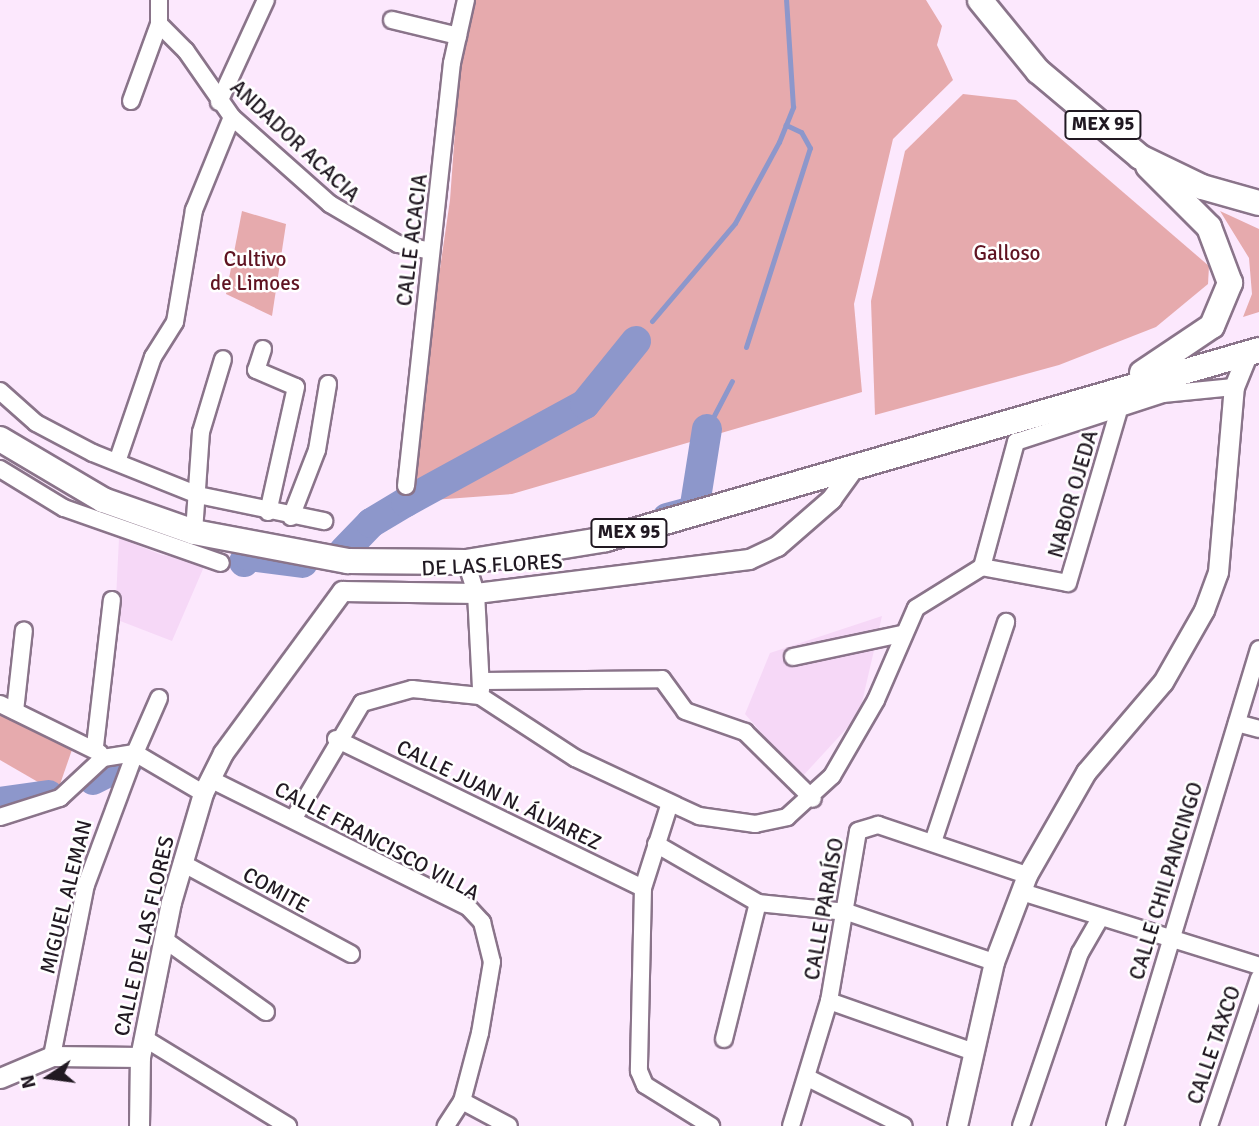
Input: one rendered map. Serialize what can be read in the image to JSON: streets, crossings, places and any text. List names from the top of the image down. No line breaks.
{"streets":{"highway":["MEX 95"],"street":["ANDADOR ACACIA","CALLE ACACIA","NABOR OJEDA","DE LAS FLORES","CALLE JUAN N. ÁLVAREZ","CALLE FRANCISCO VILLA","CALLE CHILPANCINGO","COMITE","MIGUEL ALEMAN","CALLE PARAÍSO","CALLE DE LAS FLORES","CALLE TAXCO"]},"crossings":[["MEX 95","DE LAS FLORES"],["ANDADOR ACACIA","CALLE ACACIA"],["DE LAS FLORES","CALLE DE LAS FLORES"],["CALLE FRANCISCO VILLA","MIGUEL ALEMAN"],["CALLE FRANCISCO VILLA","CALLE DE LAS FLORES"],["CALLE CHILPANCINGO","CALLE PARAÍSO"],["COMITE","CALLE DE LAS FLORES"]],"parks":["Galloso","Cultivo de Limoes"],"north":"left"}
